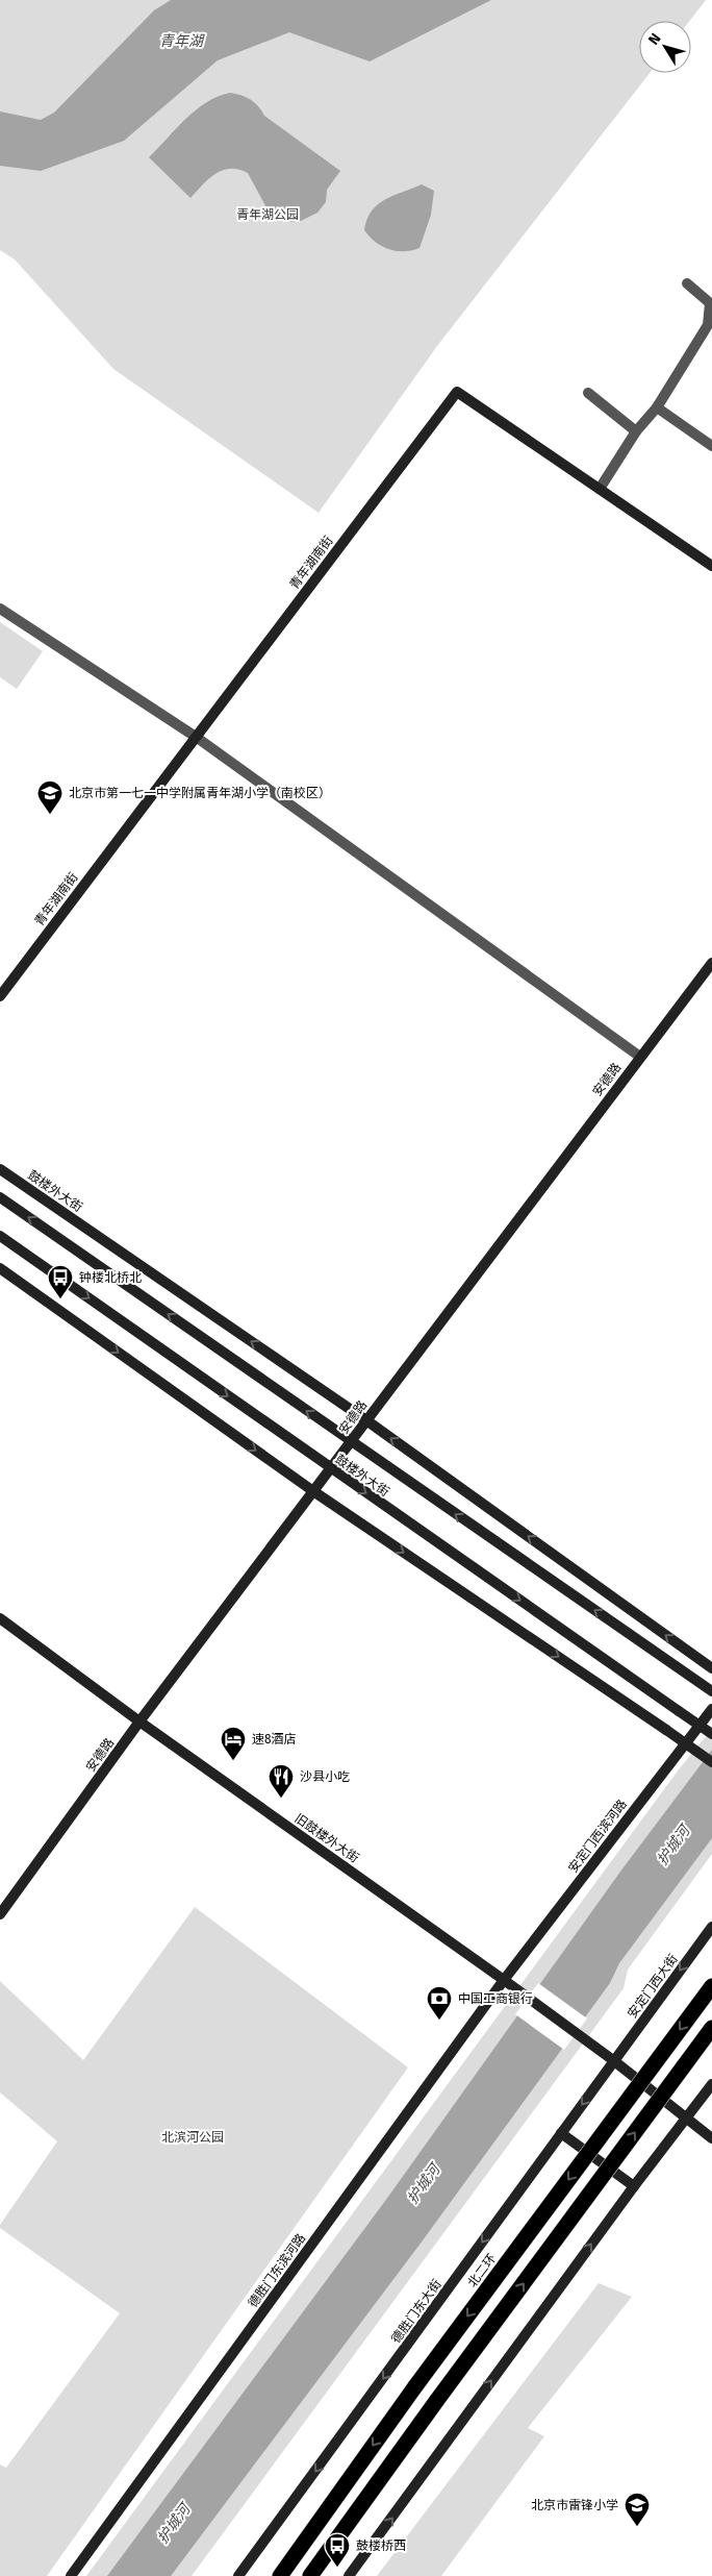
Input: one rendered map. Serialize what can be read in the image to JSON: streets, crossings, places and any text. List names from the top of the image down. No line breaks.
{"streets":{"highway":["北二环"],"street":["青年湖南街","安德路","鼓楼外大街","安定门西滨河路","旧鼓楼外大街","安定门西大街","德胜门东滨河路","德胜门东大街"]},"crossings":[["安德路","鼓楼外大街"],["安德路","旧鼓楼外大街"],["安定门西滨河路","旧鼓楼外大街"],["安定门西滨河路","德胜门东滨河路"],["旧鼓楼外大街","安定门西大街"],["旧鼓楼外大街","德胜门东滨河路"],["旧鼓楼外大街","德胜门东大街"],["安定门西大街","德胜门东大街"]],"one_way":["安定门西大街"],"water":["青年湖","护城河"],"parks":["青年湖公园","北滨河公园"],"places":{"school or university":["北京市第一七一中学附属青年湖小学（南校区）","北京市雷锋小学"],"bus stop":["钟楼北桥北","鼓楼桥西"],"hotel":["速8酒店"],"restaurant":["沙县小吃"],"bank":["中国工商银行"]},"north":"top left"}
